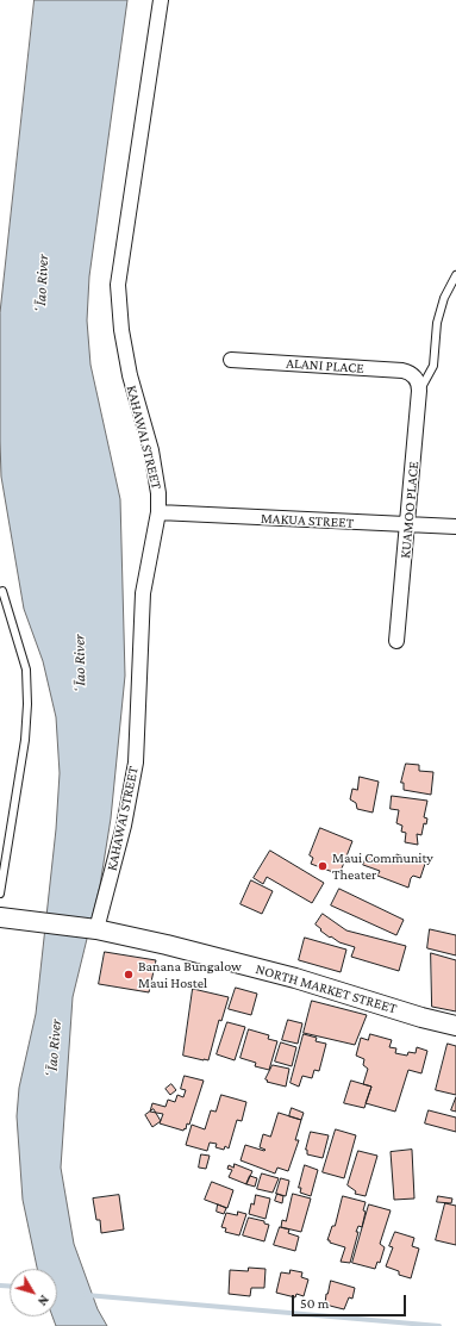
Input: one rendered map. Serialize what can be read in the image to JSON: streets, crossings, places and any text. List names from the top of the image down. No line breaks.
{"streets":{"street":["ALANI PLACE","KAHAWAI STREET","KUAMOO PLACE","MAKUA STREET","NORTH MARKET STREET"]},"crossings":[["ALANI PLACE","KUAMOO PLACE"],["KAHAWAI STREET","MAKUA STREET"],["KAHAWAI STREET","NORTH MARKET STREET"],["KUAMOO PLACE","MAKUA STREET"]],"water":["ʻĪao River"],"places":["Maui Community Theater","Banana Bungalow Maui Hostel"],"scale_bar":"50 m","north":"bottom right"}
